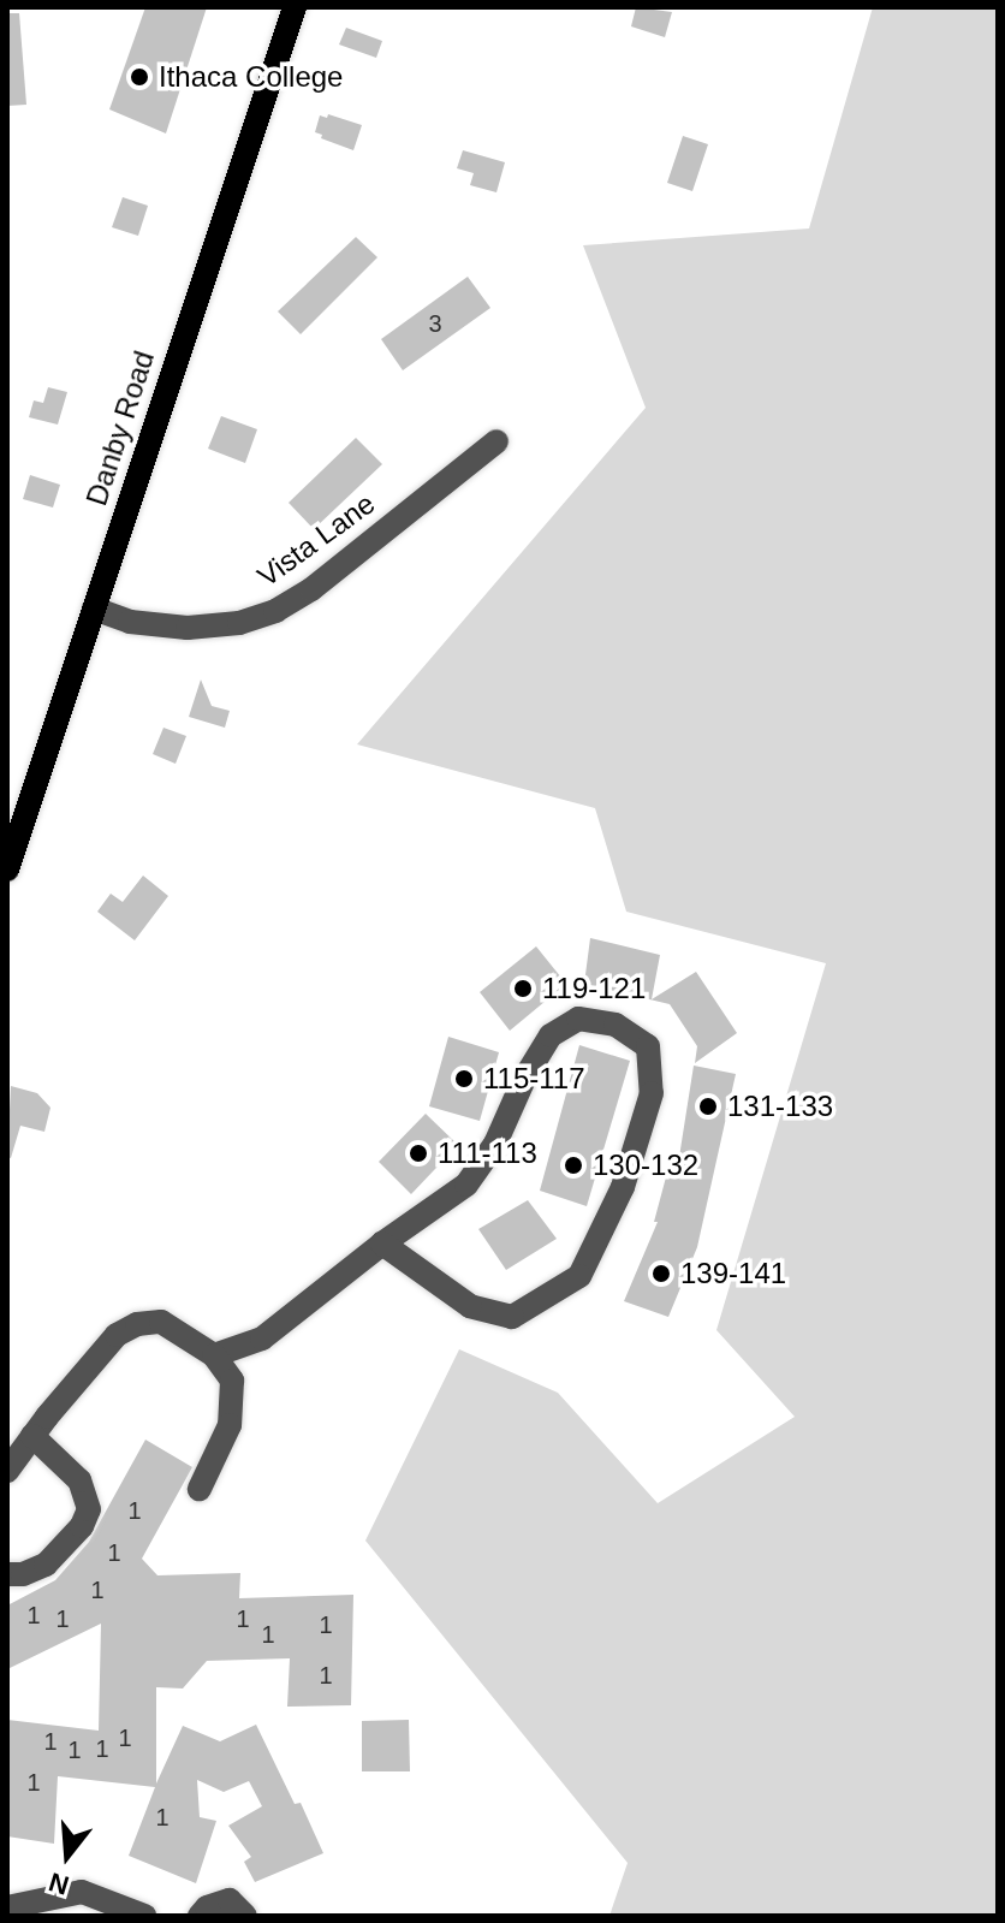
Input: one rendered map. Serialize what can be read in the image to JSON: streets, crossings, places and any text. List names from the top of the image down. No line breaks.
{"streets":{"main road":["Danby Road"],"street":["Vista Lane"]},"crossings":[["Danby Road","Vista Lane"]],"places":["Ithaca College","119-121","115-117","131-133","111-113","130-132","139-141"],"house_numbers":["3","1","1","1","1","1","1","1","1","1","1","1","1","1","1","1"],"north":"bottom"}
